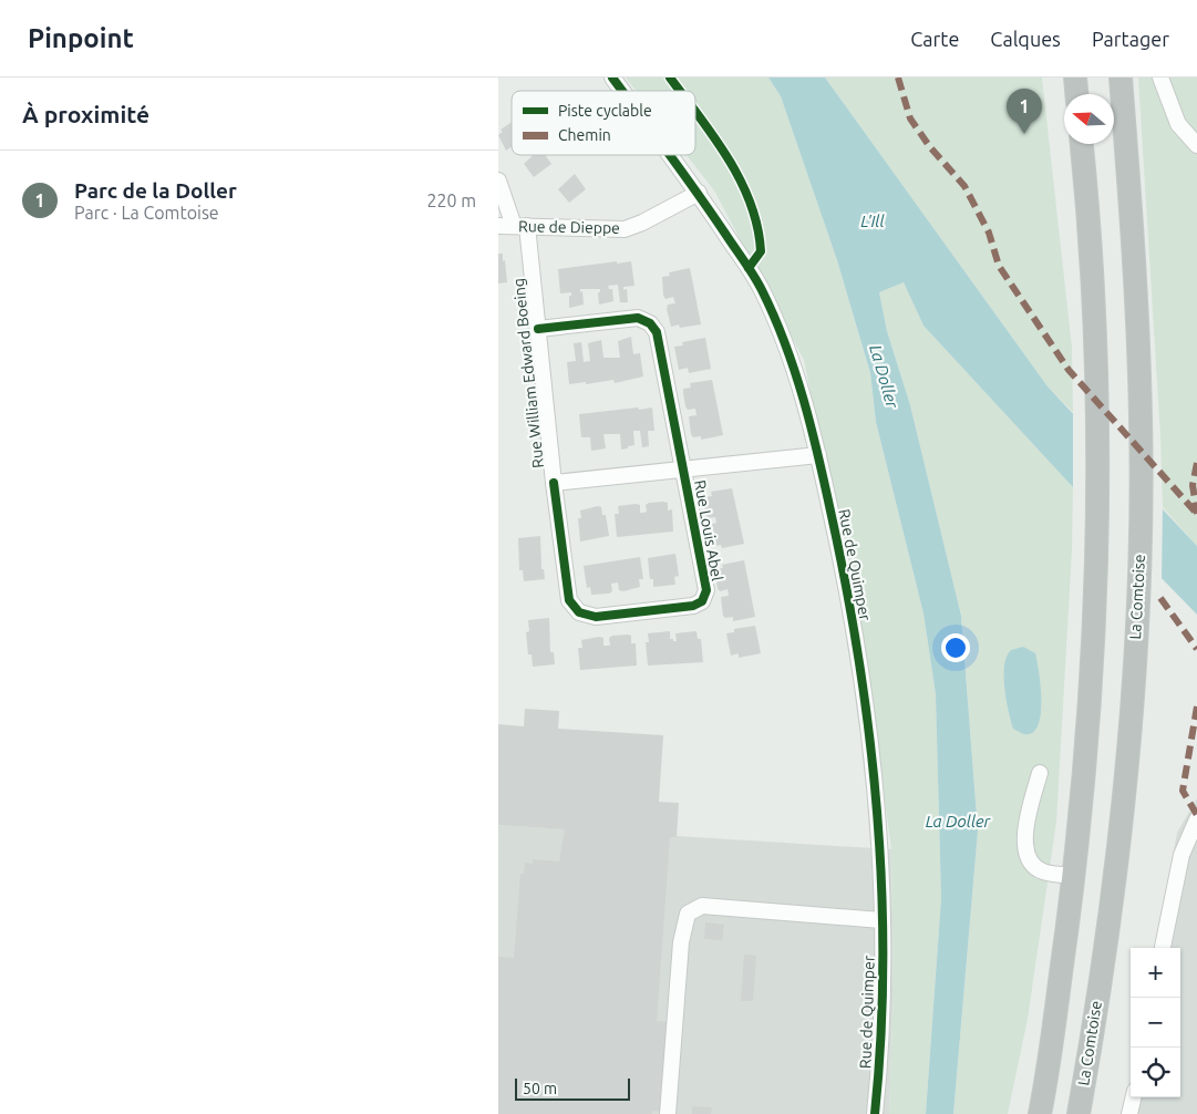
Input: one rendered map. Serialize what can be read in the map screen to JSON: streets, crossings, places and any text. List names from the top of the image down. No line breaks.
{"streets":{"highway":["La Comtoise"],"street":["Rue de Dieppe","Rue William Edward Boeing","Rue Louis Abel","Rue de Quimper"]},"crossings":[["Rue de Dieppe","Rue William Edward Boeing"],["Rue de Dieppe","Rue de Quimper"],["Rue William Edward Boeing","Rue Louis Abel"],["Rue William Edward Boeing","Rue de Quimper"]],"water":["L'Ill","La Doller"],"legend":["Piste cyclable","Chemin"],"scale_bar":"50 m","north":"left","page":{"header":"Pinpoint","nav":["Carte","Calques","Partager"],"heading":"À proximité","pins":"1","list":[{"mark":"1","name":"Parc de la Doller","note":"Parc · La Comtoise","value":"220 m"}],"map_buttons":["+","−"],"scale":"50 m"}}
